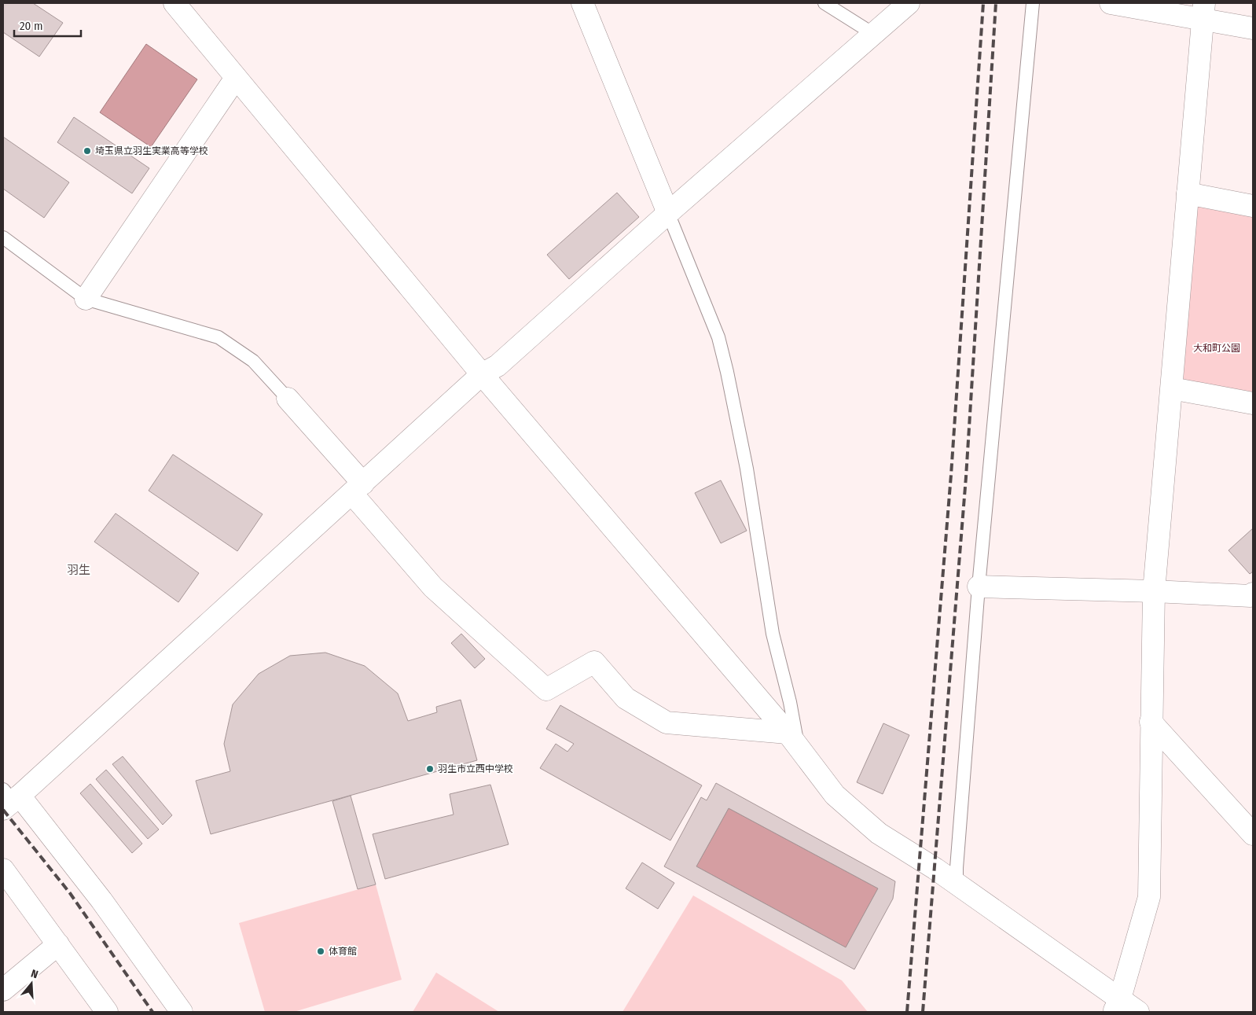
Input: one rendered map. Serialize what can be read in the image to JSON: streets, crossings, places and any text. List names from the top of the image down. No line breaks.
{"districts":["羽生"],"parks":["大和町公園"],"places":["埼玉県立羽生実業高等学校","羽生市立西中学校","体育館"],"scale_bar":"20 m","north":"top"}
